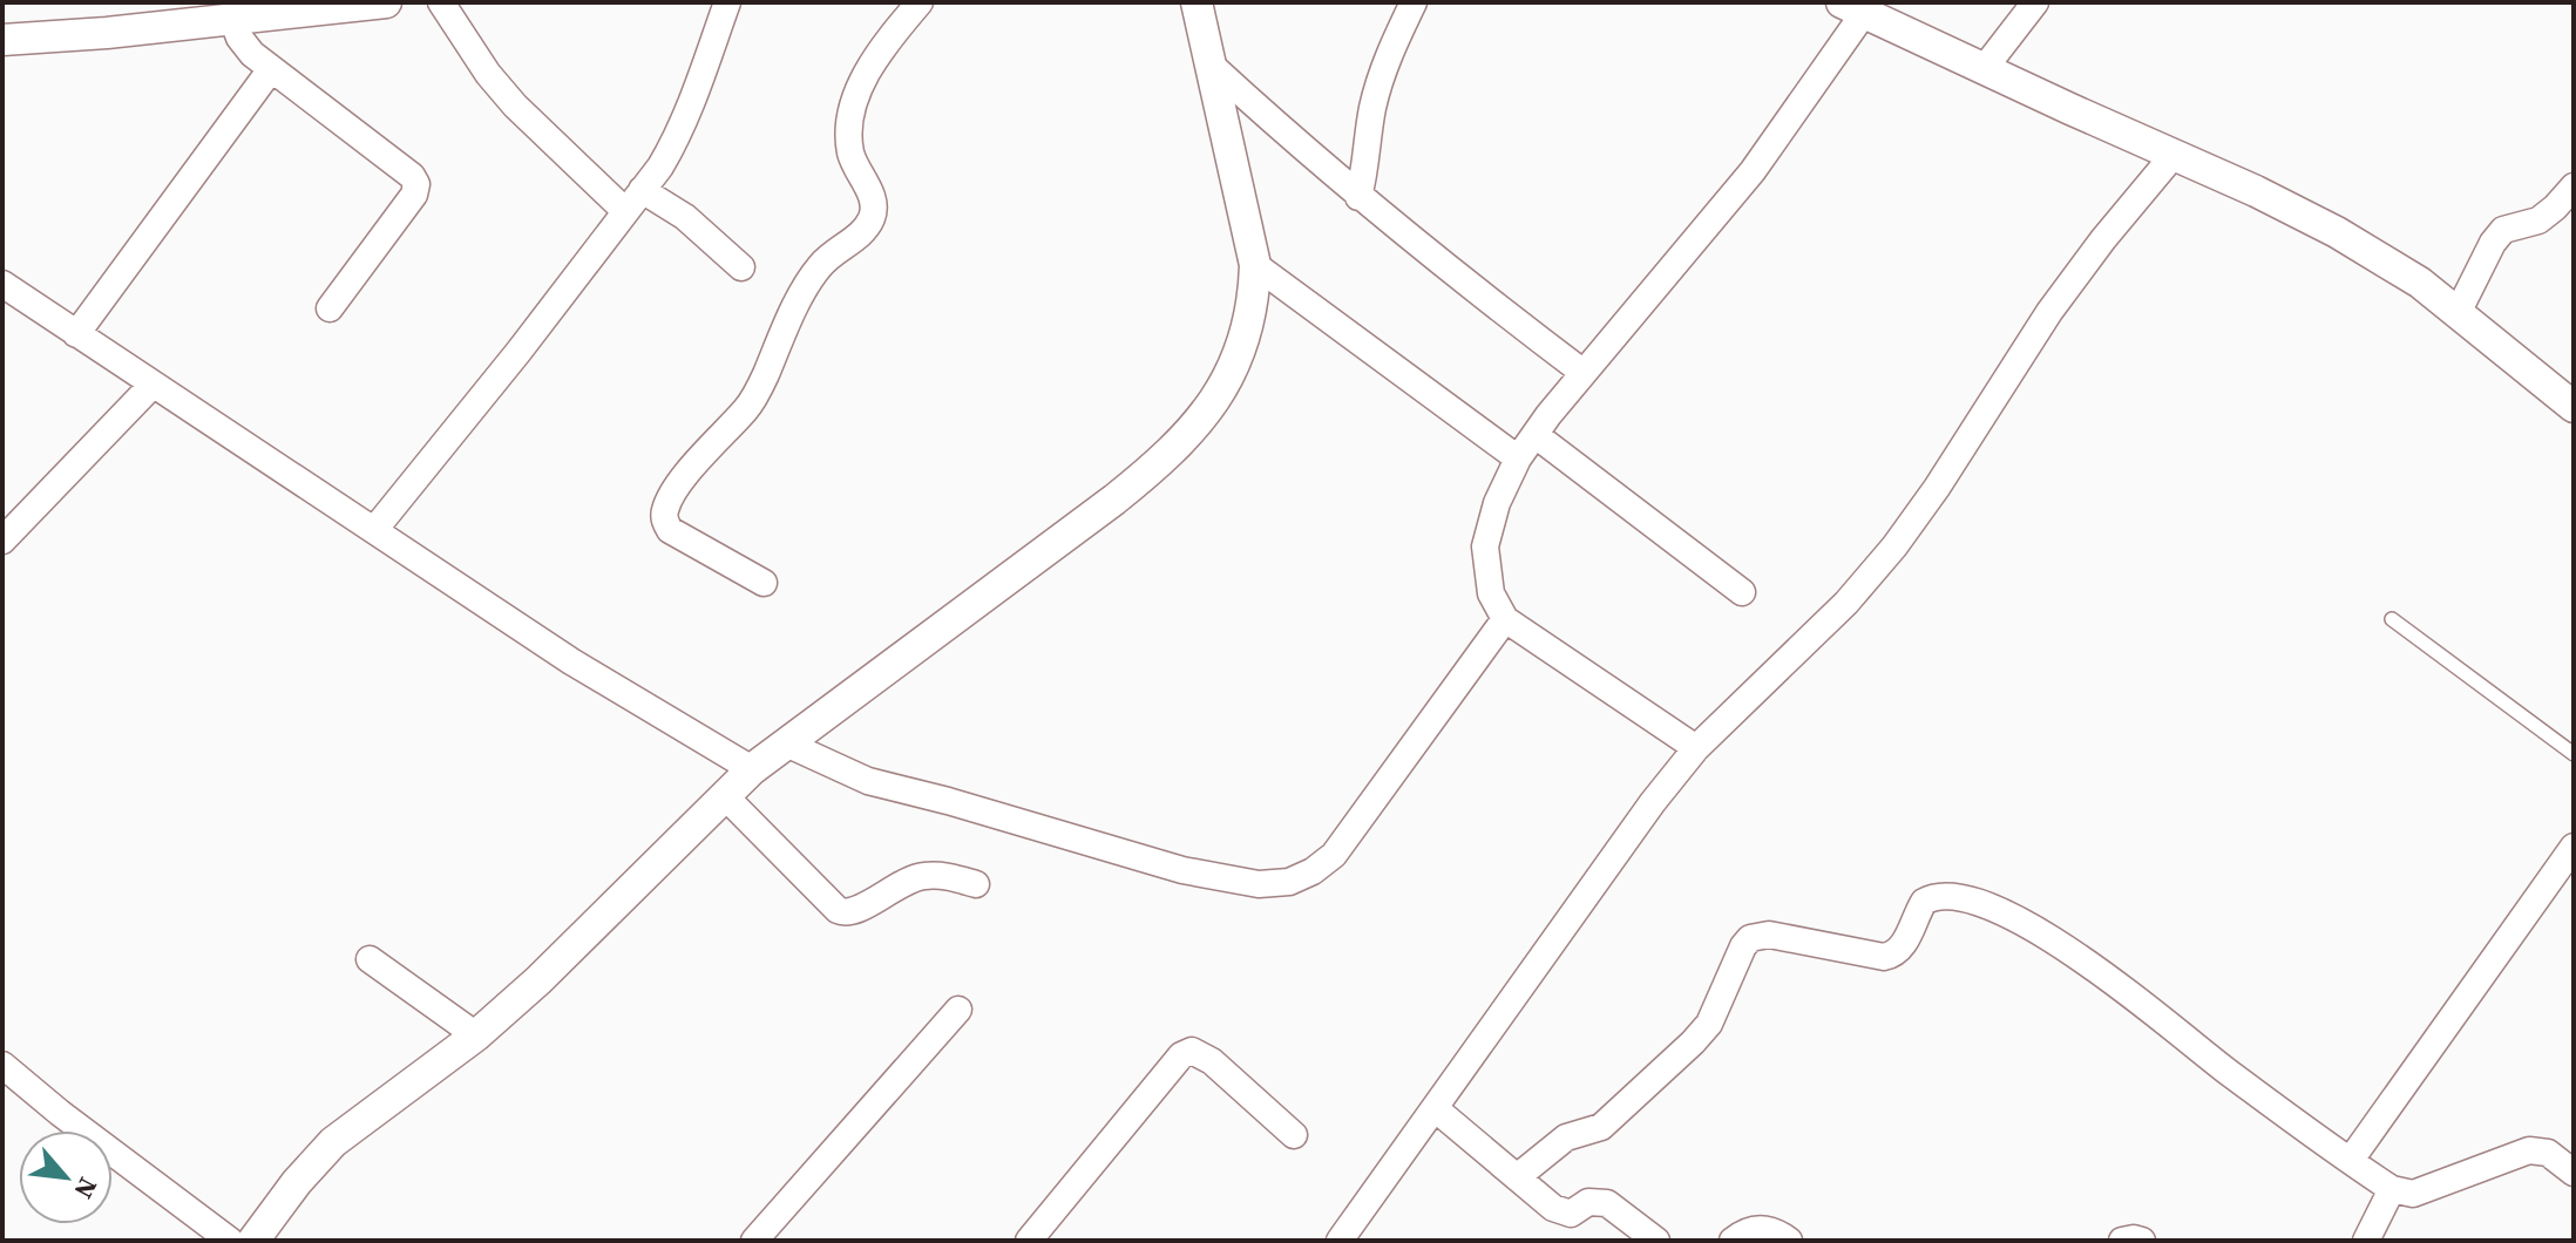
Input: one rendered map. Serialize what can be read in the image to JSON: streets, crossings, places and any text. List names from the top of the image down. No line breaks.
{"north":"bottom right"}
